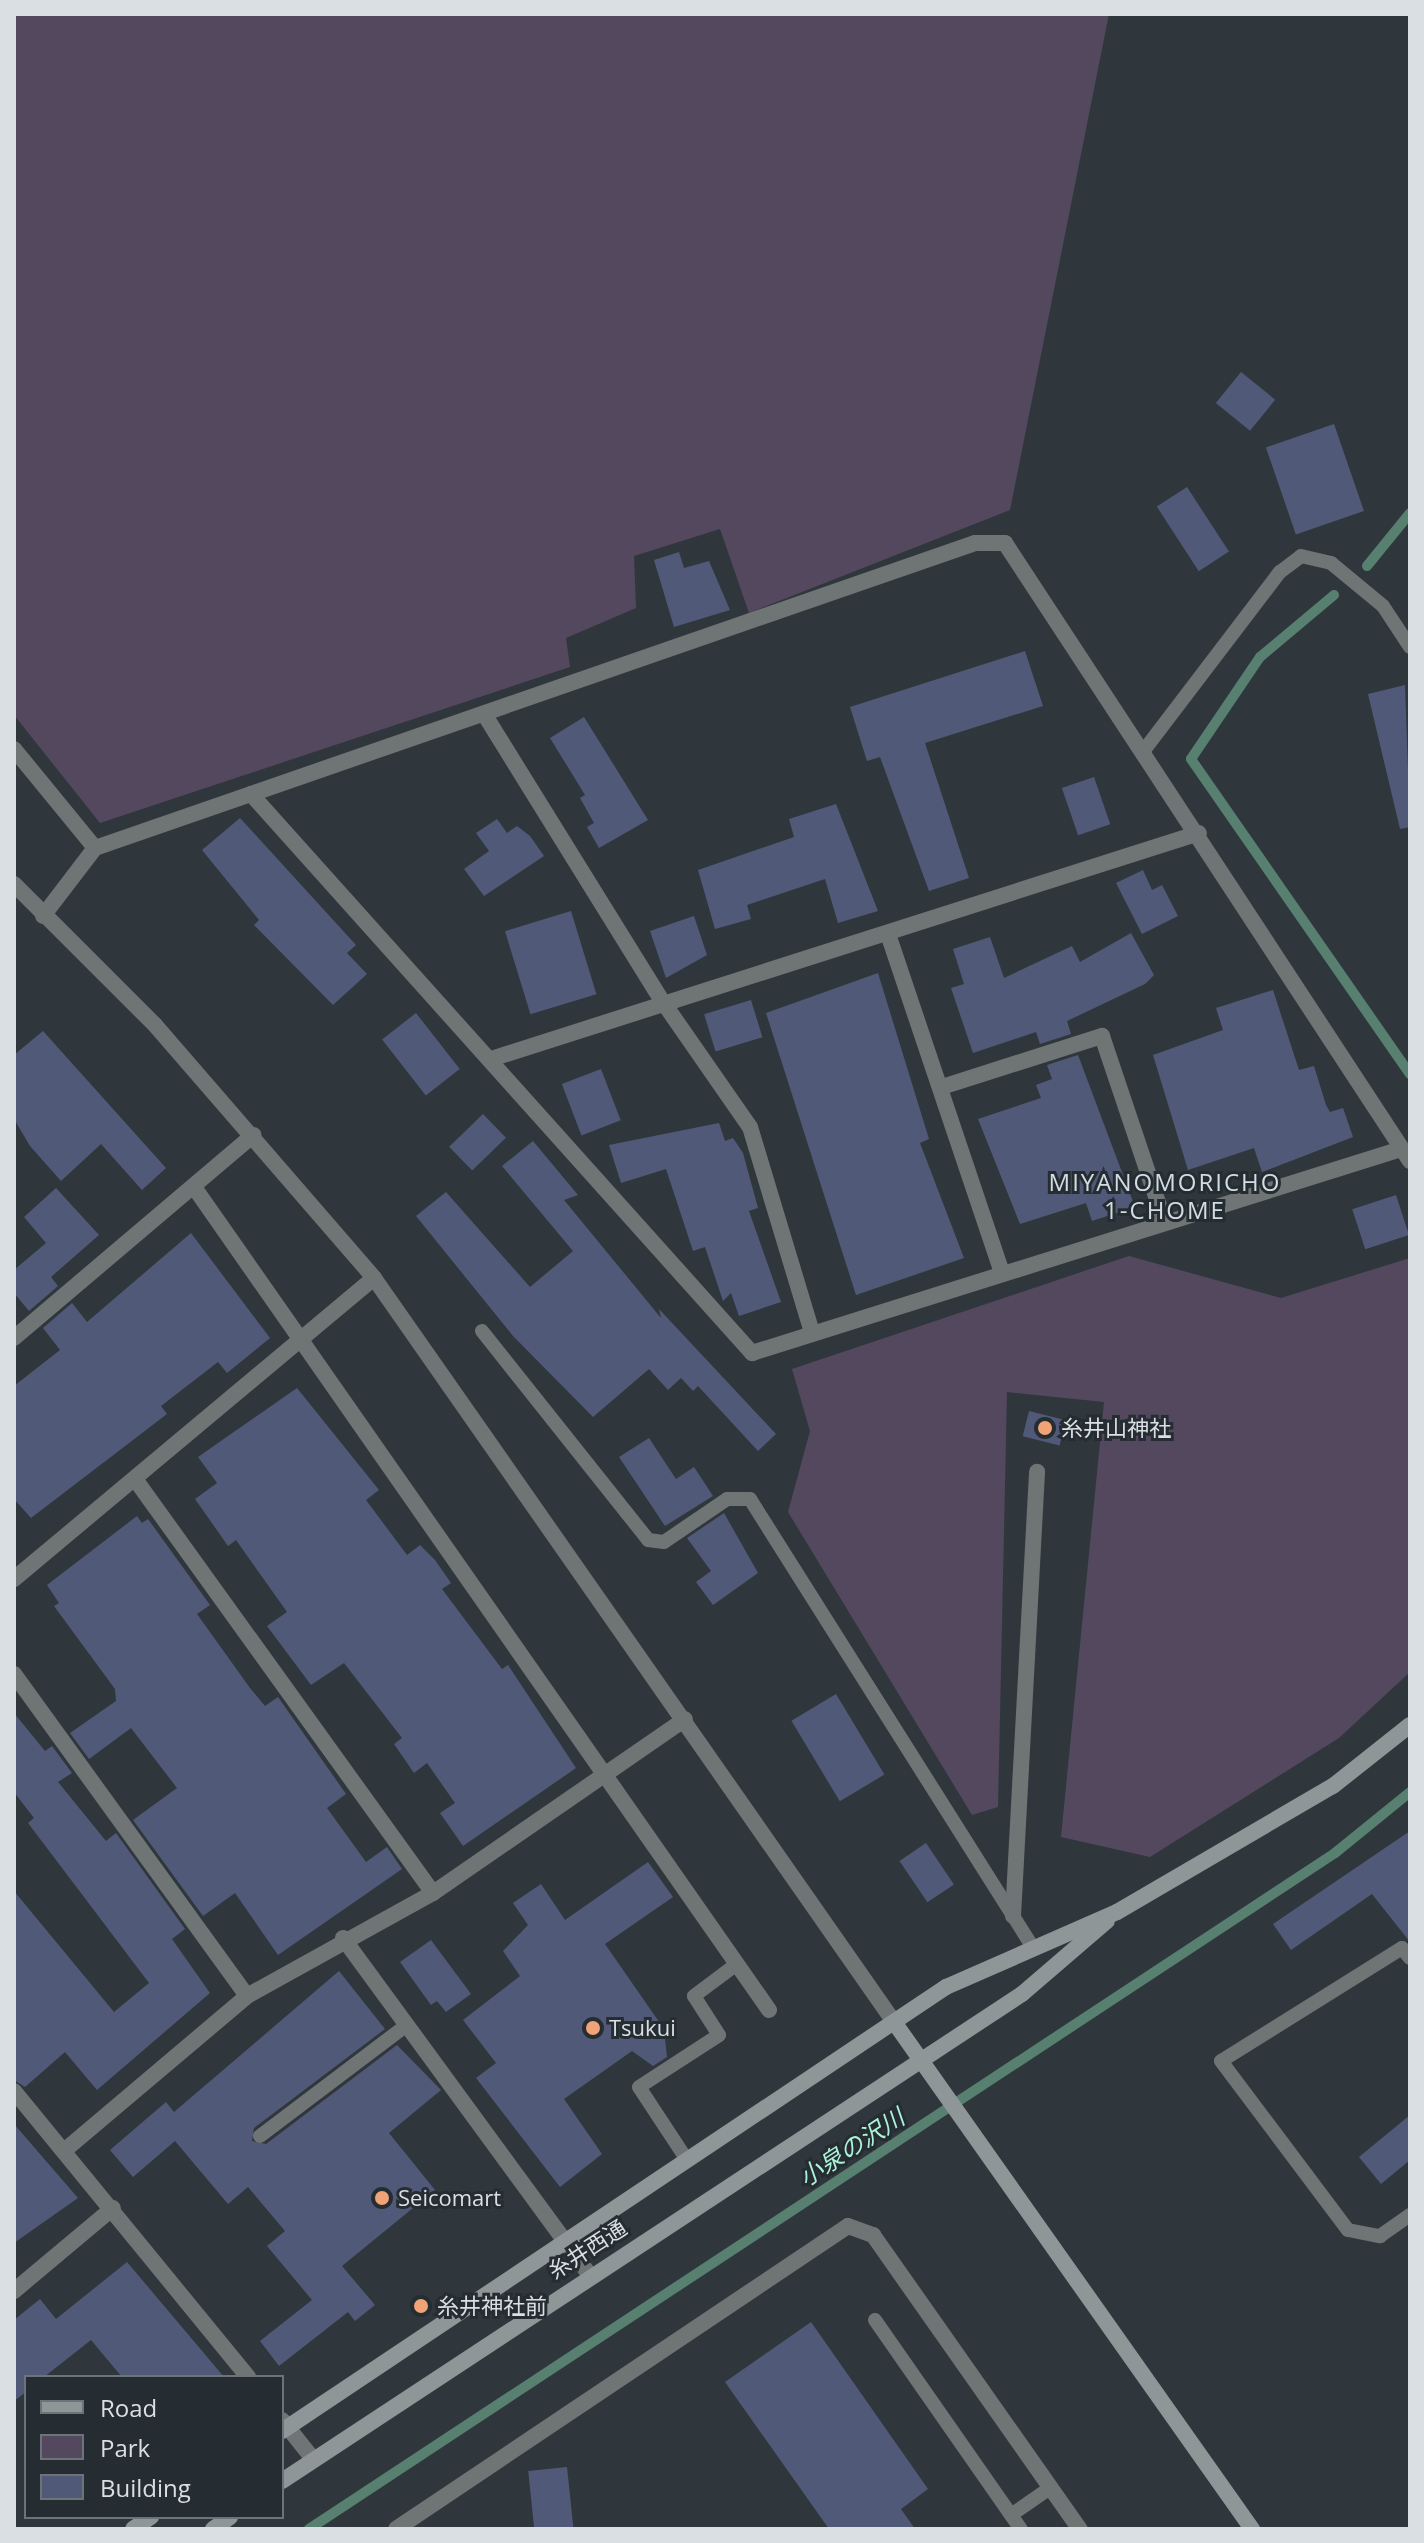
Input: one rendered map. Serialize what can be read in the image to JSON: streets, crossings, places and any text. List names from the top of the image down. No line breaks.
{"streets":{"street":["糸井西通"]},"districts":["MIYANOMORICHO 1-CHOME"],"water":["小泉の沢川"],"places":["糸井山神社","Tsukui","Seicomart","糸井神社前"],"legend":["Road","Park","Building"]}
